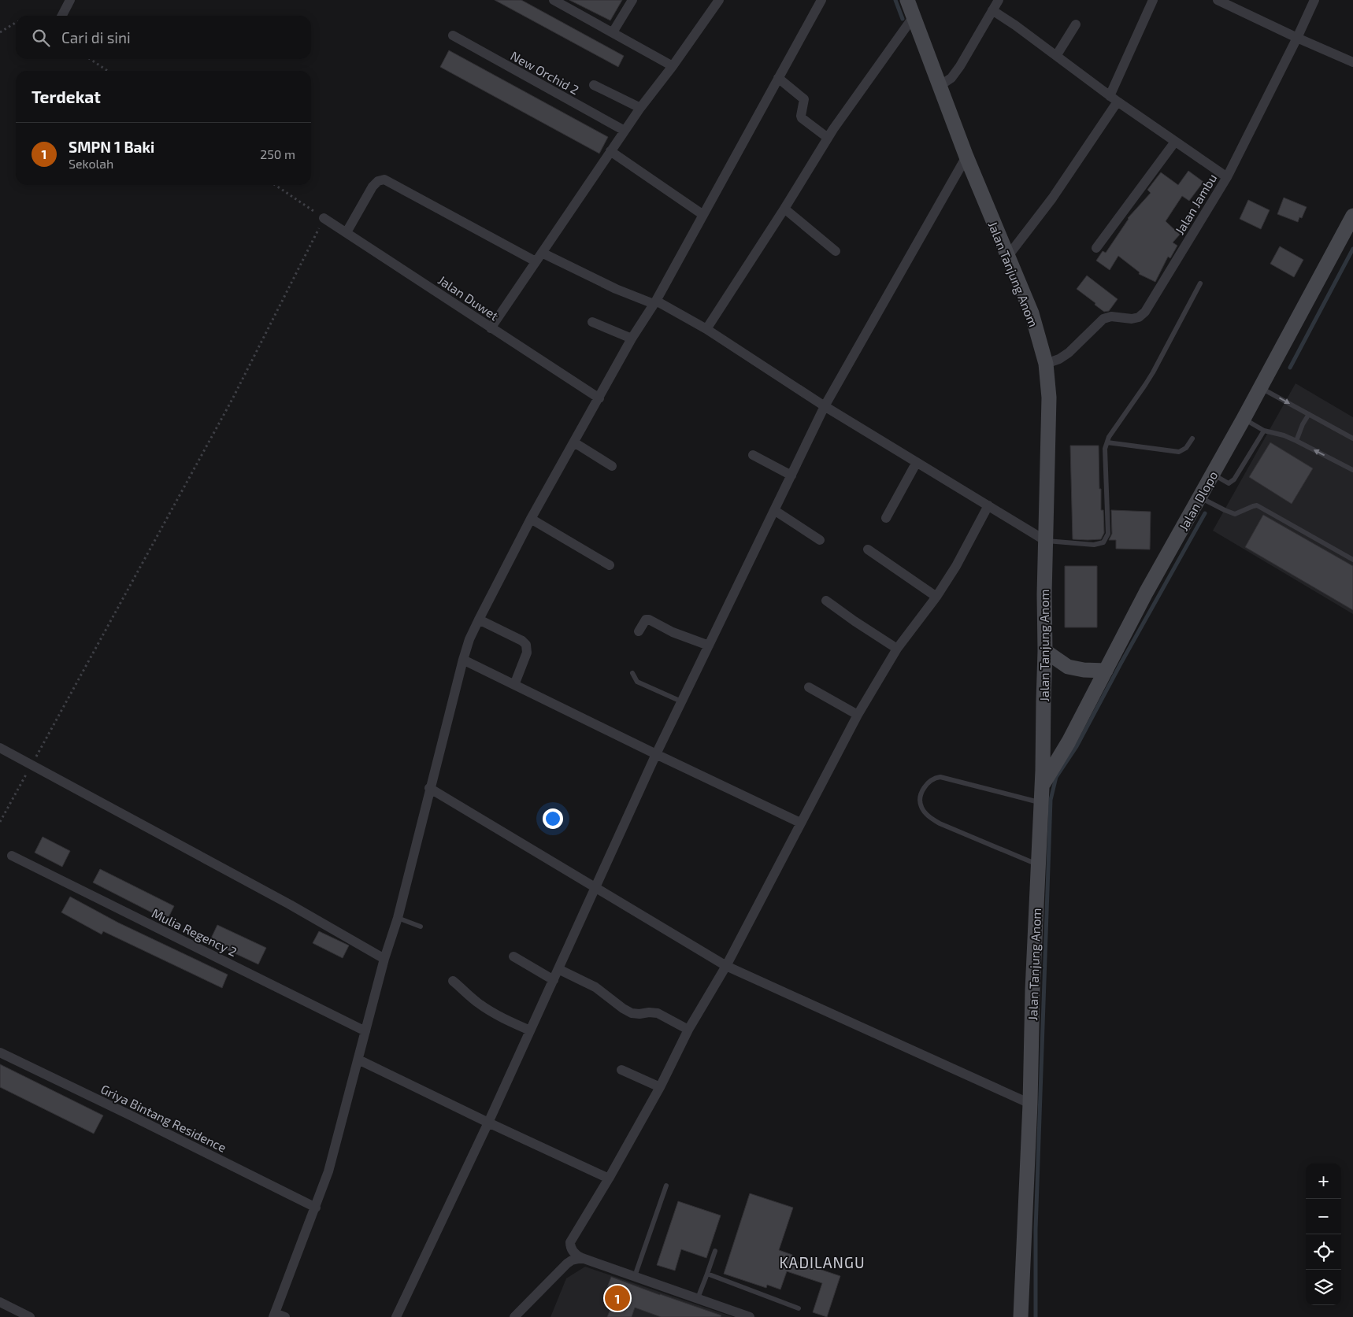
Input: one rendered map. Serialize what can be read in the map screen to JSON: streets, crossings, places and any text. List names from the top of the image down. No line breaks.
{"streets":{"main road":["Jalan Tanjung Anom","Jalan Dlopo"],"street":["New Orchid 2","Jalan Jambu","Jalan Duwet","Mulia Regency 2","Griya Bintang Residence"]},"crossings":[["Jalan Jambu","Jalan Tanjung Anom"],["Jalan Tanjung Anom","Jalan Dlopo"]],"districts":["KADILANGU"],"page":{"search":"Cari di sini","heading":"Terdekat","list":[{"mark":"1","name":"SMPN 1 Baki","note":"Sekolah","value":"250 m"}],"map_buttons":["+","−"],"pins":"1"}}
